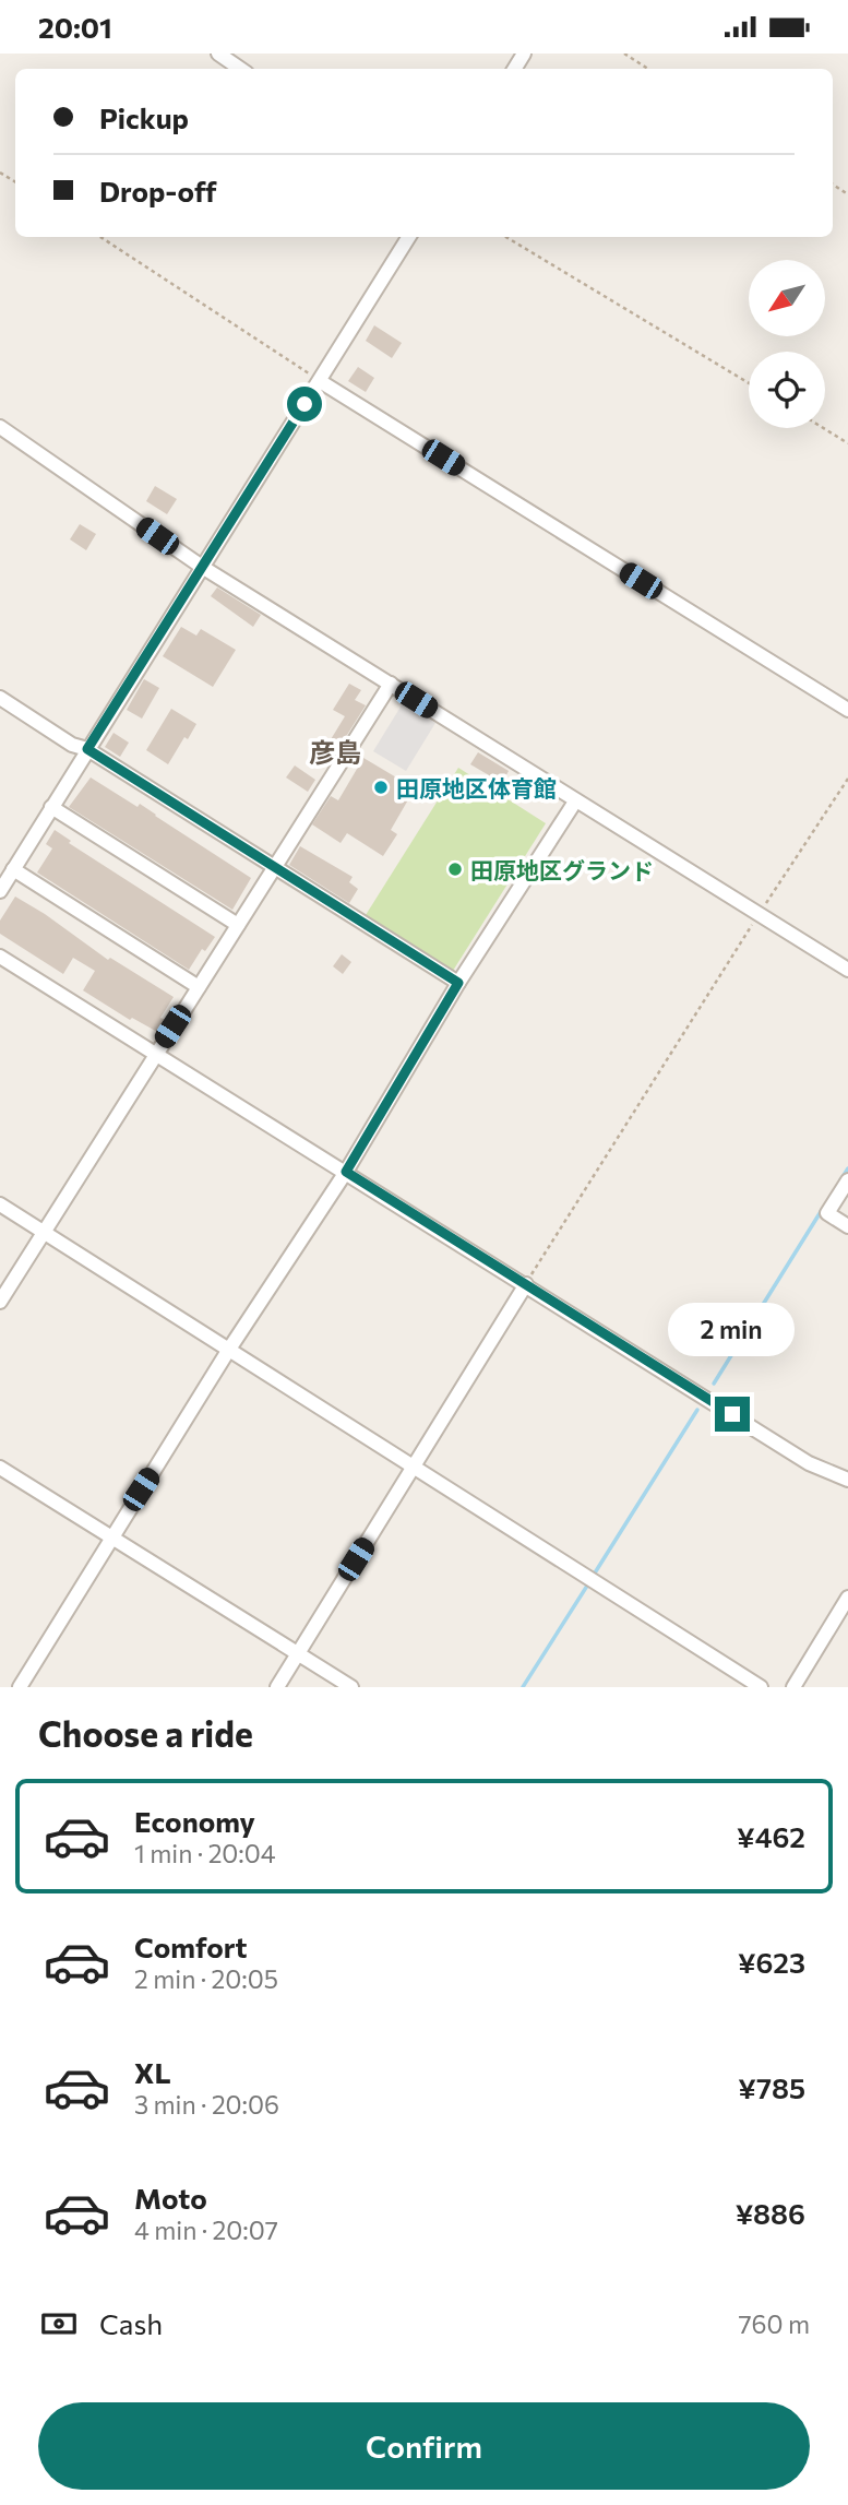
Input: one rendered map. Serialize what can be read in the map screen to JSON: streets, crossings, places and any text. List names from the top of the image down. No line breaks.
{"districts":["彦島"],"places":["田原地区体育館","田原地区グランド"],"north":"bottom left","page":{"status":"20:01","banner":["Pickup","Drop-off"],"bubble":"2 min","heading":"Choose a ride","list":[{"name":"Economy","note":"1 min · 20:04","value":"¥462"},{"name":"Comfort","note":"2 min · 20:05","value":"¥623"},{"name":"XL","note":"3 min · 20:06","value":"¥785"},{"name":"Moto","note":"4 min · 20:07","value":"¥886"}],"pay":["Cash","760 m"],"buttons":"Confirm"}}
